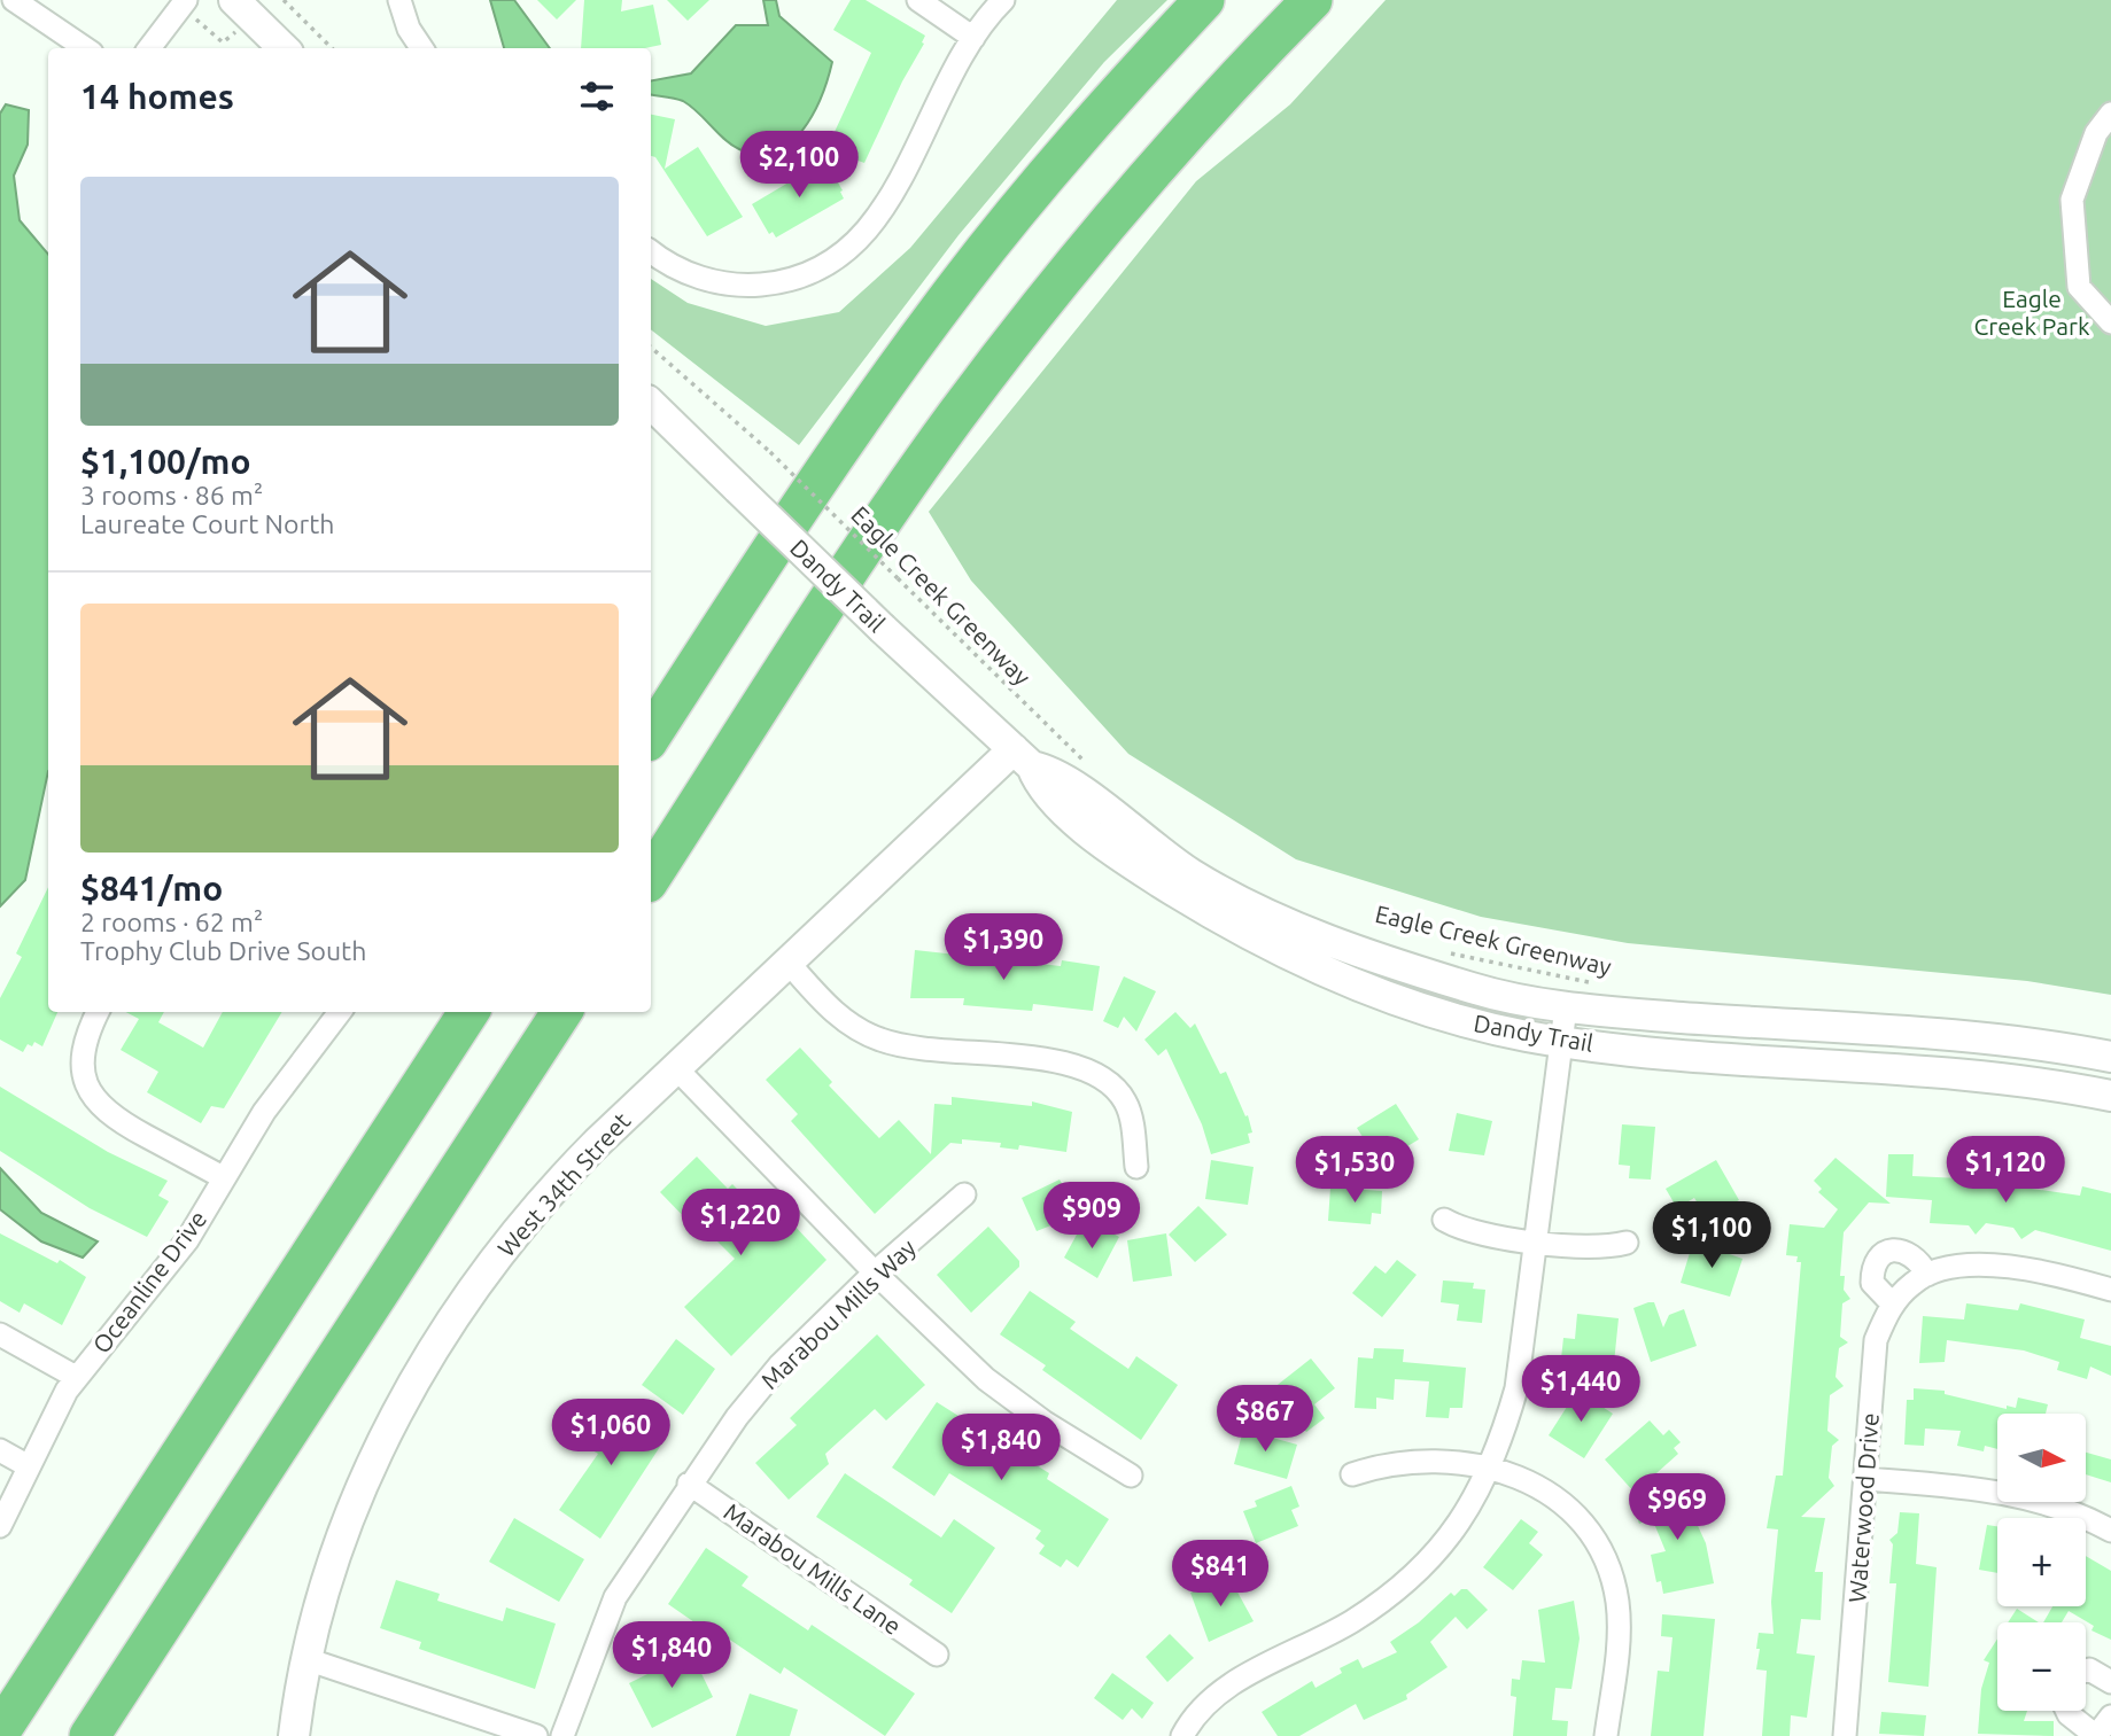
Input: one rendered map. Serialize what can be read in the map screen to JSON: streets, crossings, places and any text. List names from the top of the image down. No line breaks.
{"streets":{"main road":["Dandy Trail","West 34th Street"],"street":["Oceanline Drive","Marabou Mills Way","Waterwood Drive","Marabou Mills Lane"],"path":["Eagle Creek Greenway"]},"crossings":[["Dandy Trail","West 34th Street"],["Marabou Mills Way","Marabou Mills Lane"]],"parks":["Eagle Creek Park"],"north":"right","page":{"heading":"14 homes","price":["$2,100","$1,390","$1,530","$1,120","$909","$1,220","$1,100","$1,440","$867","$1,060","$1,840","$969","$841","$1,840"],"list":[{"name":"$1,100/mo","note":"3 rooms · 86 m² · Laureate Court North"},{"name":"$841/mo","note":"2 rooms · 62 m² · Trophy Club Drive South"}],"map_buttons":["+","−"]}}
